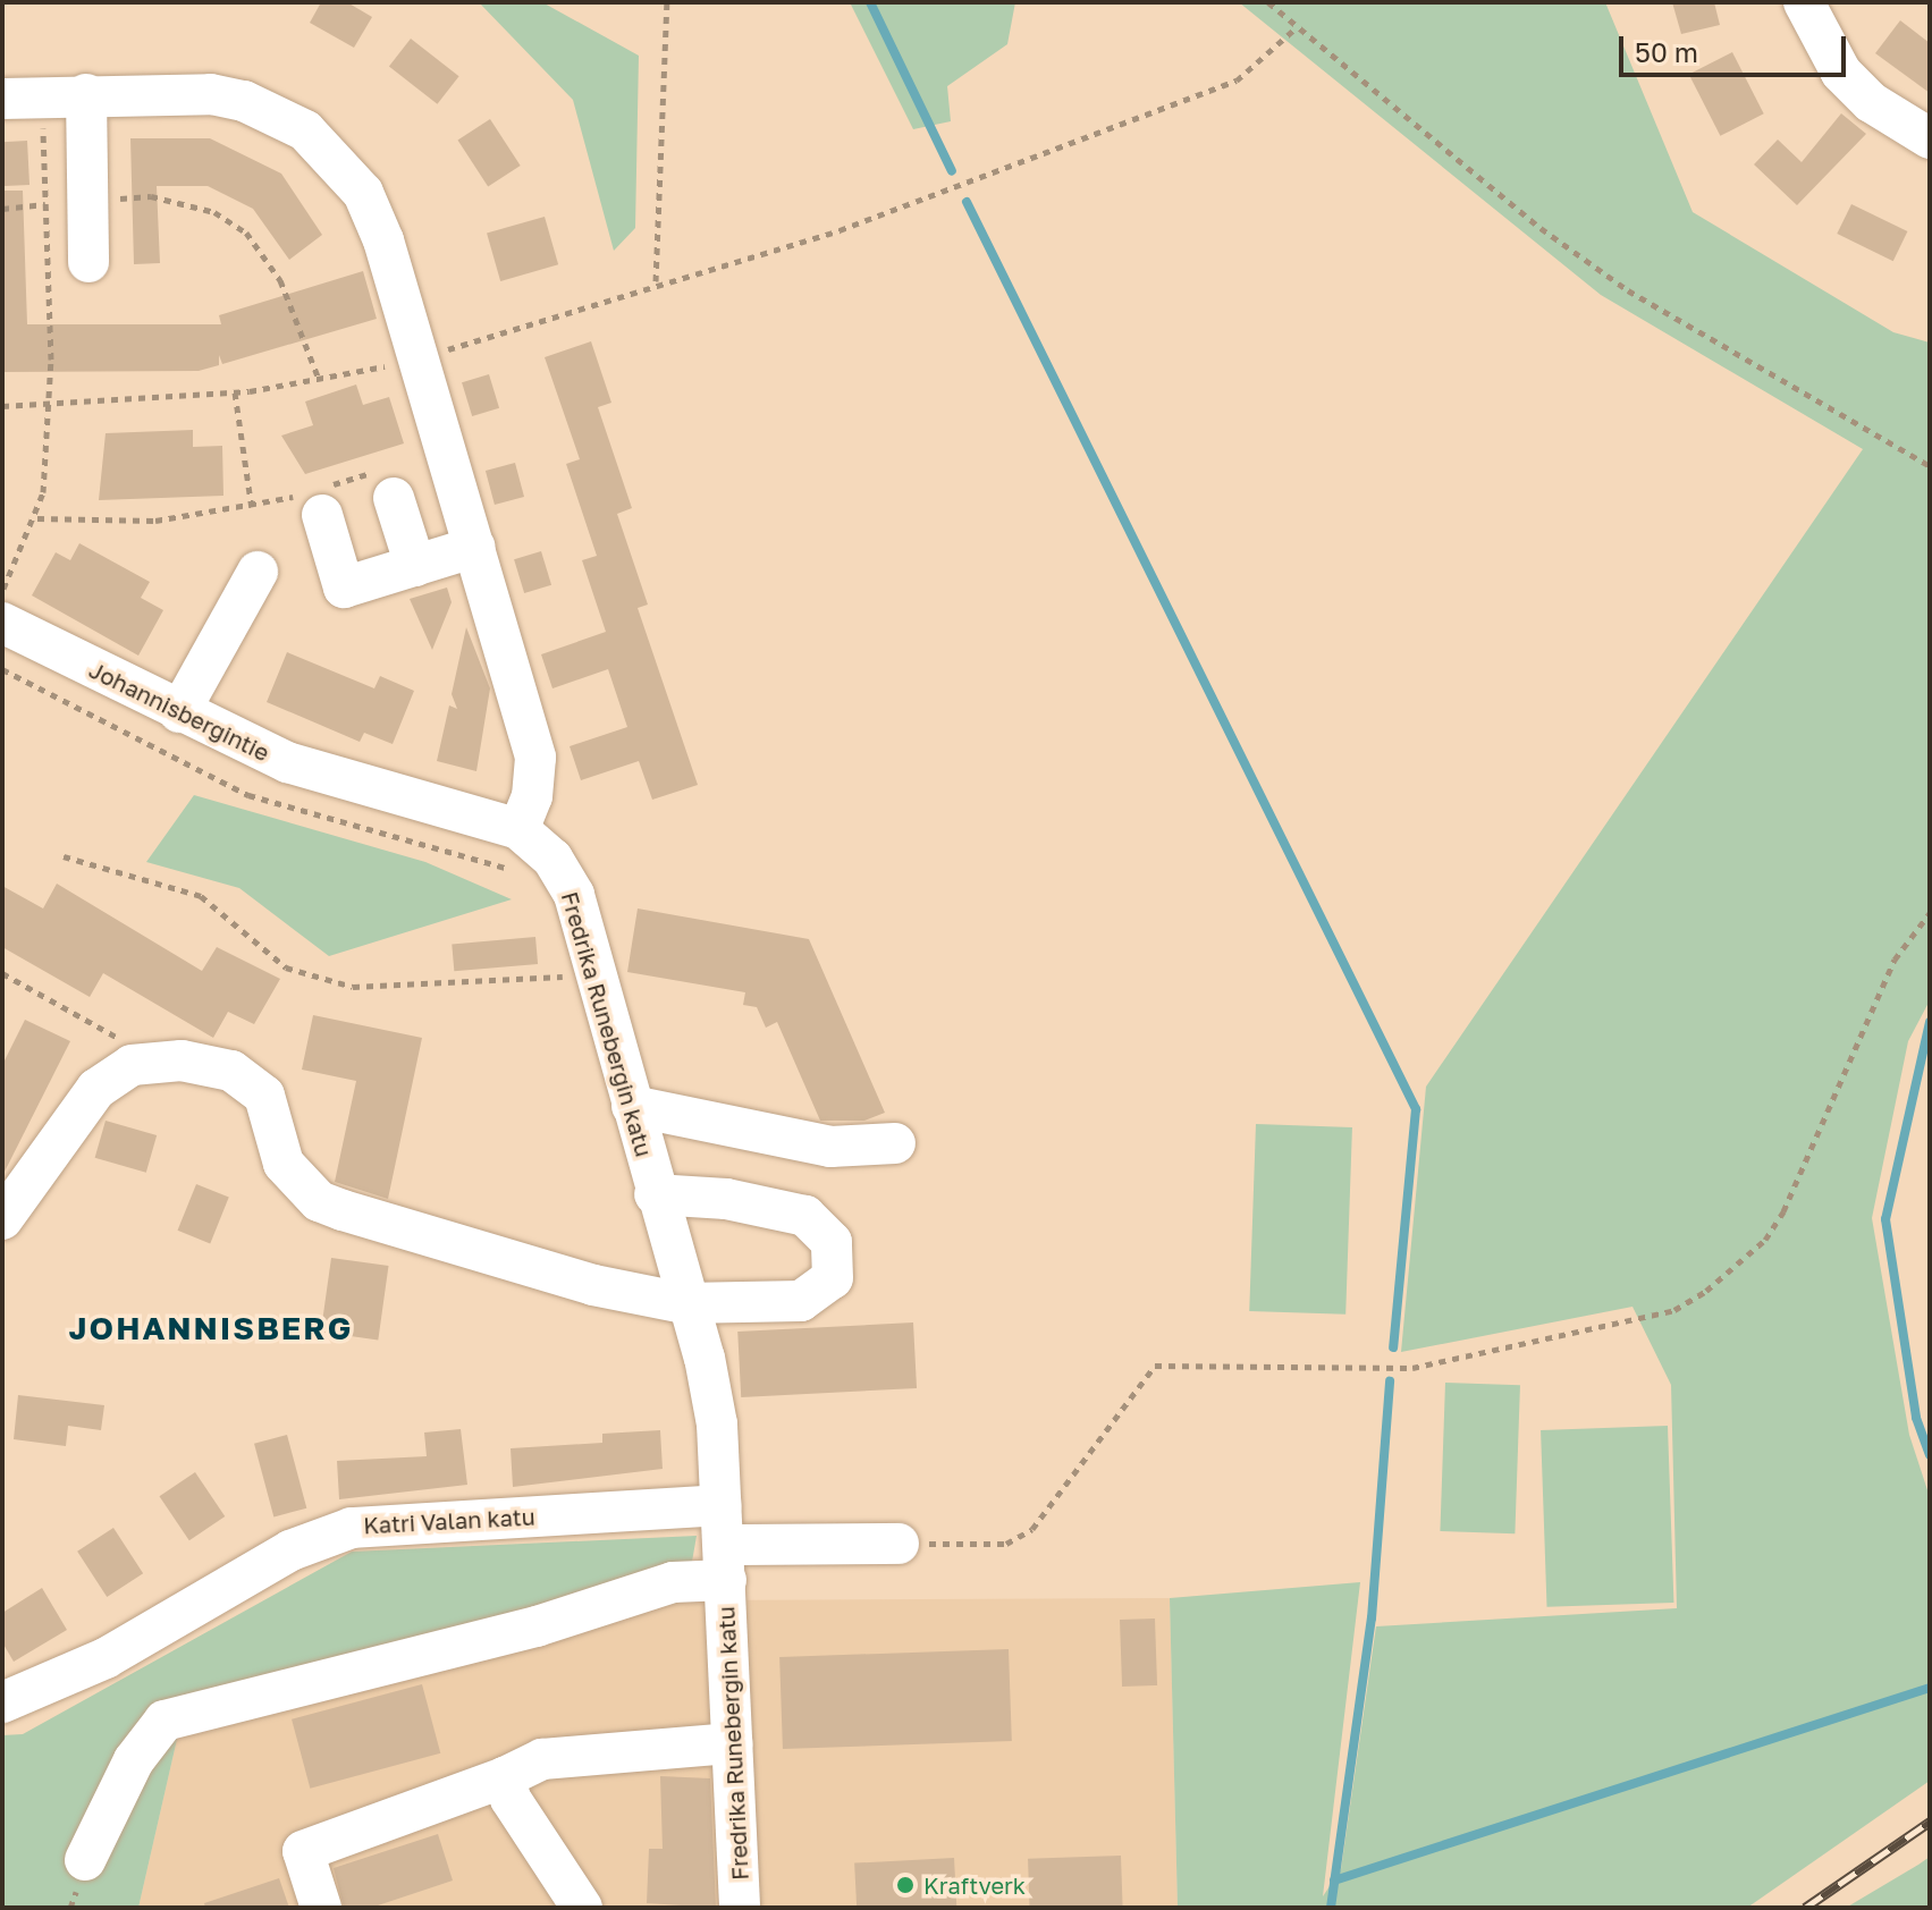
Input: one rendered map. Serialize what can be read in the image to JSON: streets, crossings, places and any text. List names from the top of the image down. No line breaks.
{"streets":{"street":["Johannisbergintie","Fredrika Runebergin katu","Katri Valan katu"]},"crossings":[["Johannisbergintie","Fredrika Runebergin katu"],["Fredrika Runebergin katu","Katri Valan katu"]],"districts":["JOHANNISBERG"],"places":["Kraftverk"],"scale_bar":"50 m"}
